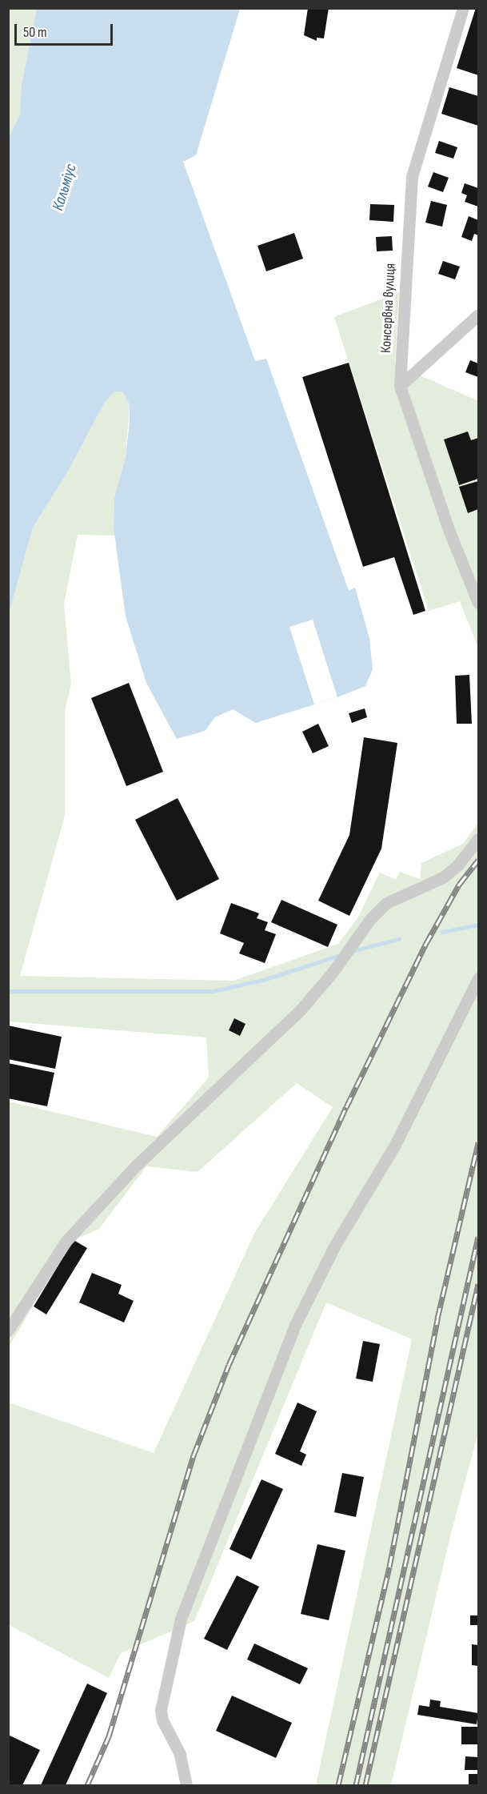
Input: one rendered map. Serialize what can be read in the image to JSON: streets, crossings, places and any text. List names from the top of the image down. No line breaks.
{"streets":{"street":["Консервна вулиця"]},"water":["Кальміус"],"scale_bar":"50 m"}
